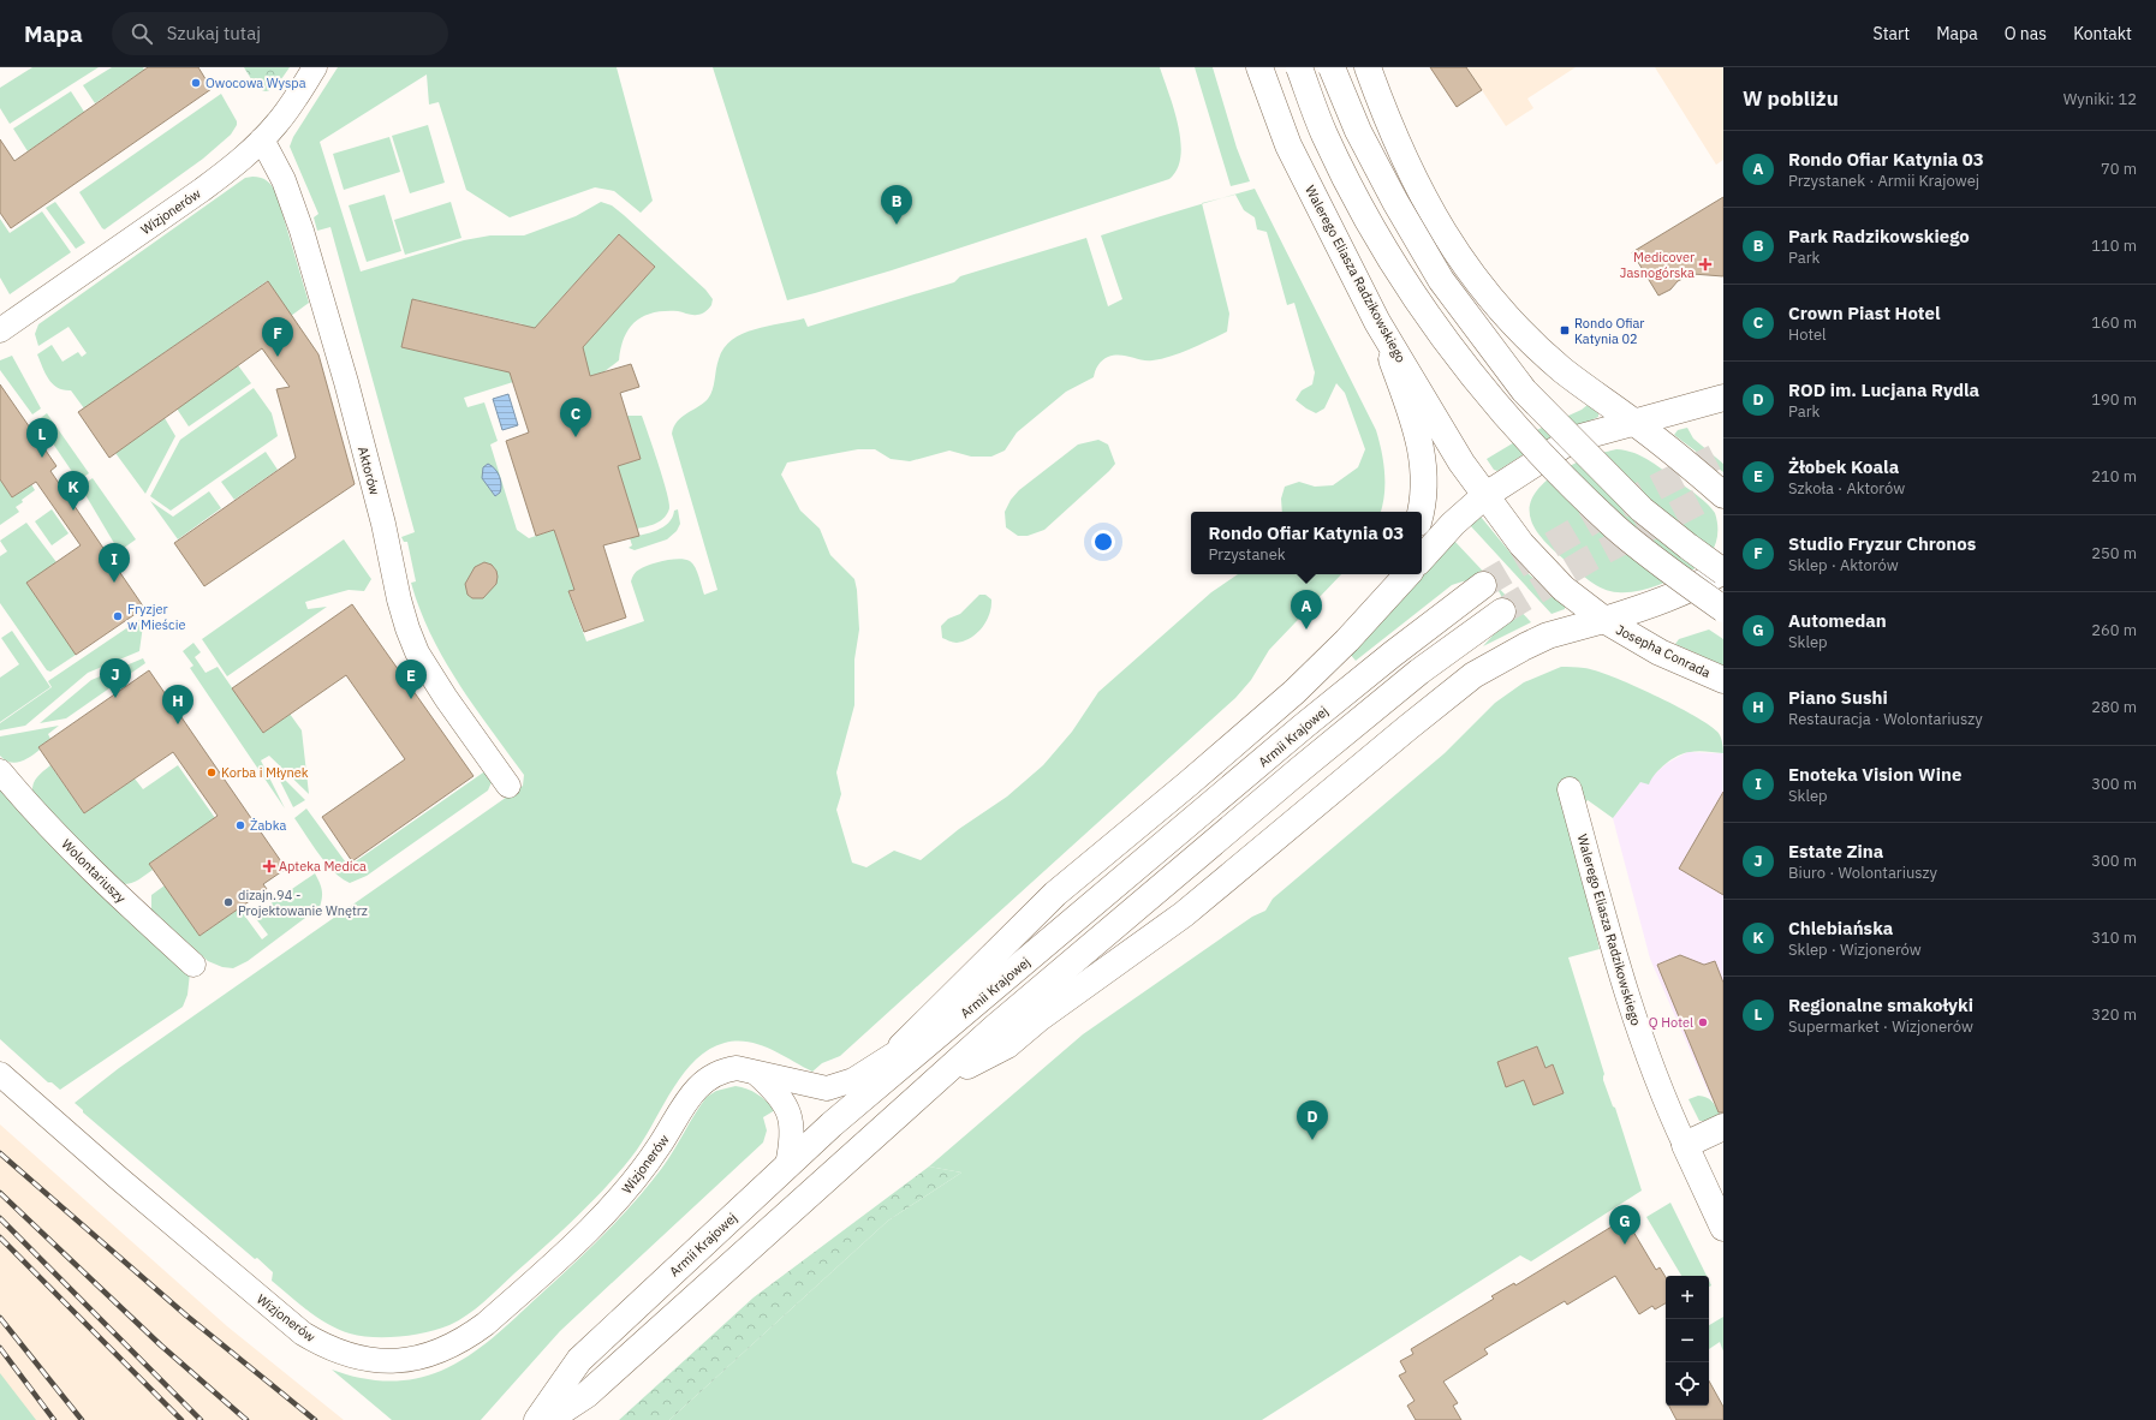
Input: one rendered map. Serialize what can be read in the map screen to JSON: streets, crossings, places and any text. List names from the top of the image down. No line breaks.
{"streets":{"main road":["Walerego Eliasza Radzikowskiego","Josepha Conrada","Armii Krajowej"],"street":["Wizjonerów","Aktorów","Wolontariuszy"]},"crossings":[["Wizjonerów","Aktorów"],["Walerego Eliasza Radzikowskiego","Josepha Conrada"]],"places":{"other":["Owocowa Wyspa","Fryzjer w Mieście","Korba i Młynek","Żabka","dizajn.94 - Projektowanie Wnętrz","Q Hotel"],"health":["Medicover Jasnogórska","Apteka Medica"],"transit":["Rondo Ofiar Katynia 02"]},"page":{"header":"Mapa","search":"Szukaj tutaj","nav":["Start","Mapa","O nas","Kontakt"],"heading":["W pobliżu","Wyniki: 12"],"list":[{"mark":"A","name":"Rondo Ofiar Katynia 03","note":"Przystanek · Armii Krajowej","value":"70 m"},{"mark":"B","name":"Park Radzikowskiego","note":"Park","value":"110 m"},{"mark":"C","name":"Crown Piast Hotel","note":"Hotel","value":"160 m"},{"mark":"D","name":"ROD im. Lucjana Rydla","note":"Park","value":"190 m"},{"mark":"E","name":"Żłobek Koala","note":"Szkoła · Aktorów","value":"210 m"},{"mark":"F","name":"Studio Fryzur Chronos","note":"Sklep · Aktorów","value":"250 m"},{"mark":"G","name":"Automedan","note":"Sklep","value":"260 m"},{"mark":"H","name":"Piano Sushi","note":"Restauracja · Wolontariuszy","value":"280 m"},{"mark":"I","name":"Enoteka Vision Wine","note":"Sklep","value":"300 m"},{"mark":"J","name":"Estate Zina","note":"Biuro · Wolontariuszy","value":"300 m"},{"mark":"K","name":"Chlebiańska","note":"Sklep · Wizjonerów","value":"310 m"},{"mark":"L","name":"Regionalne smakołyki","note":"Supermarket · Wizjonerów","value":"320 m"}],"pins":["B","F","C","L","K","I","A","J","E","H","D","G"],"popup":["Rondo Ofiar Katynia 03","Przystanek"],"map_buttons":["+","−"]}}
